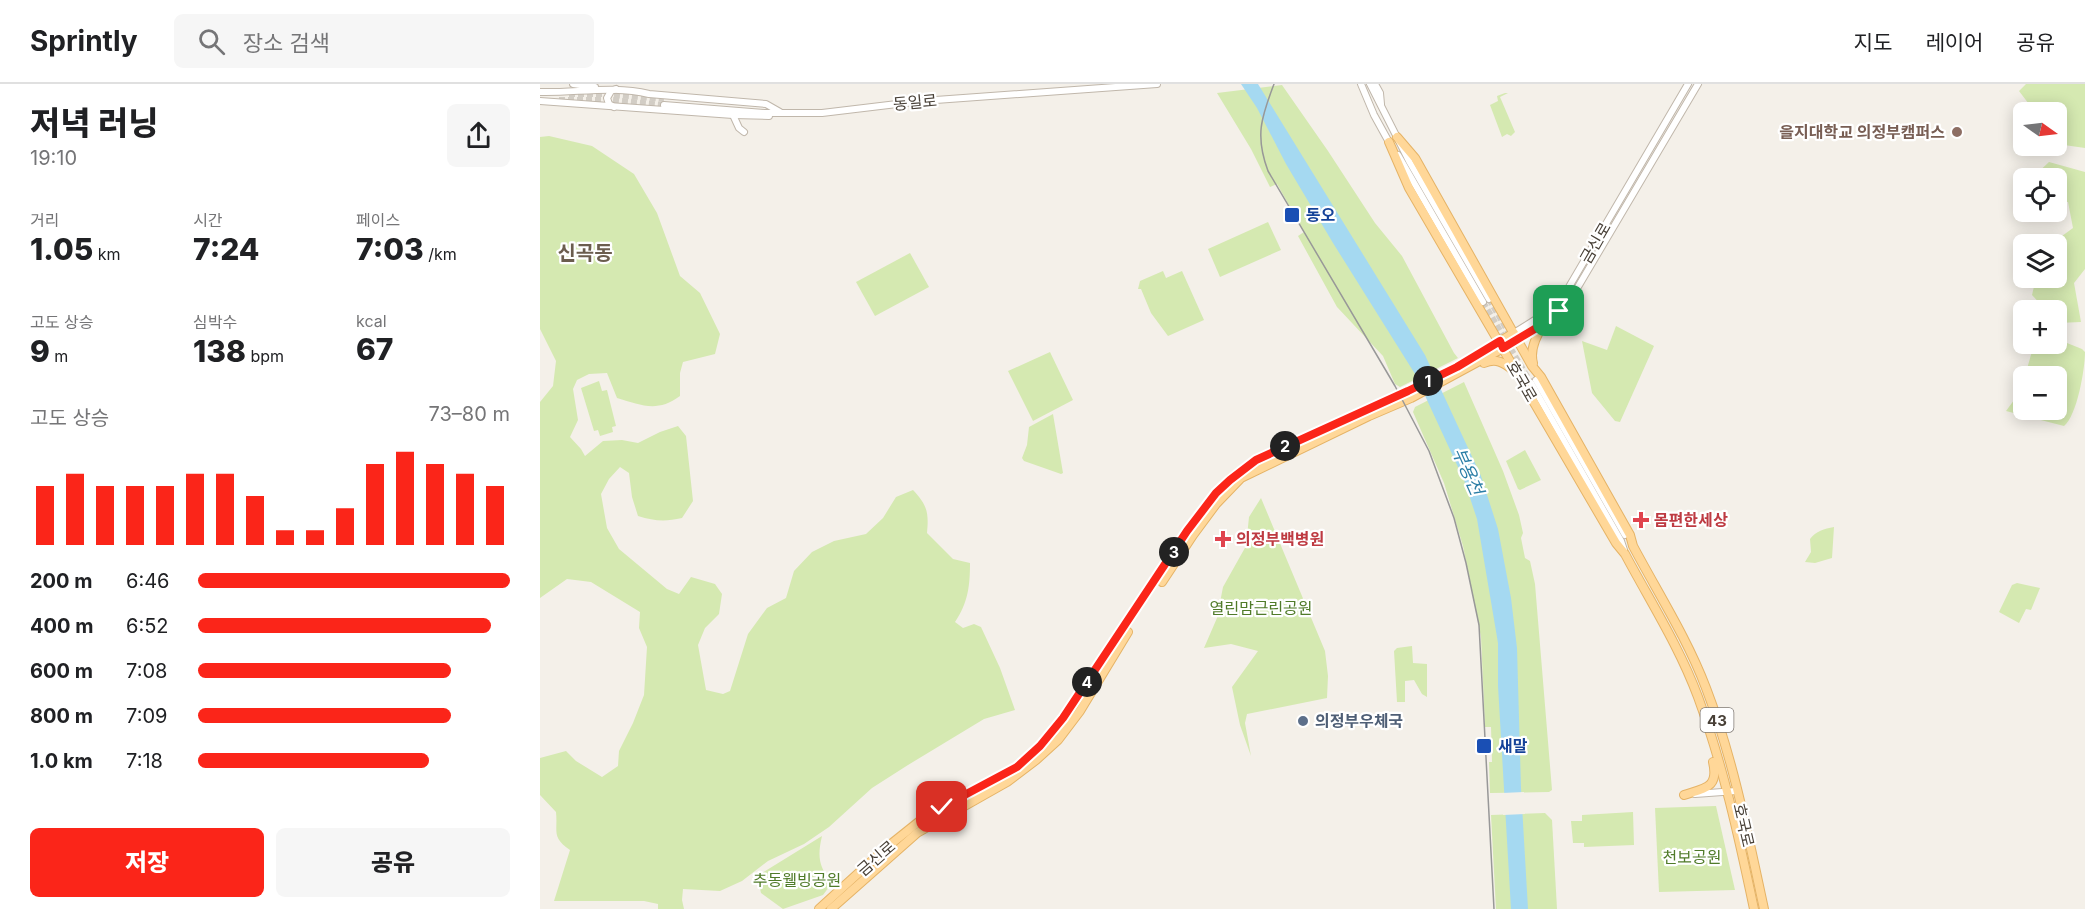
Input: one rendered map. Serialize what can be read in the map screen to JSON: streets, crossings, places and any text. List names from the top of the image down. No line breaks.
{"streets":{"main road":["금신로","호국로","43"],"street":["동일로"]},"crossings":[["금신로","호국로"]],"districts":["신곡동"],"water":["부용천"],"parks":["열린맘근린공원","천보공원","추동웰빙공원"],"places":{"other":["을지대학교 의정부캠퍼스","의정부우체국"],"transit":["동오","새말"],"health":["몸편한세상","의정부백병원"]},"north":"right","page":{"header":"Sprintly","search":"장소 검색","nav":["지도","레이어","공유"],"heading":["저녁 러닝","19:10"],"map_buttons":["+","−"],"stats":[["거리","1.05 km"],["시간","7:24"],["페이스","7:03 /km"],["고도 상승","9 m"],["심박수","138 bpm"],["kcal","67"]],"pins":["1","2","3","4"],"chart":["고도 상승","73–80 m"],"list":[{"name":"200 m","note":"6:46"},{"name":"400 m","note":"6:52"},{"name":"600 m","note":"7:08"},{"name":"800 m","note":"7:09"},{"name":"1.0 km","note":"7:18"}],"buttons":["저장","공유"]}}
